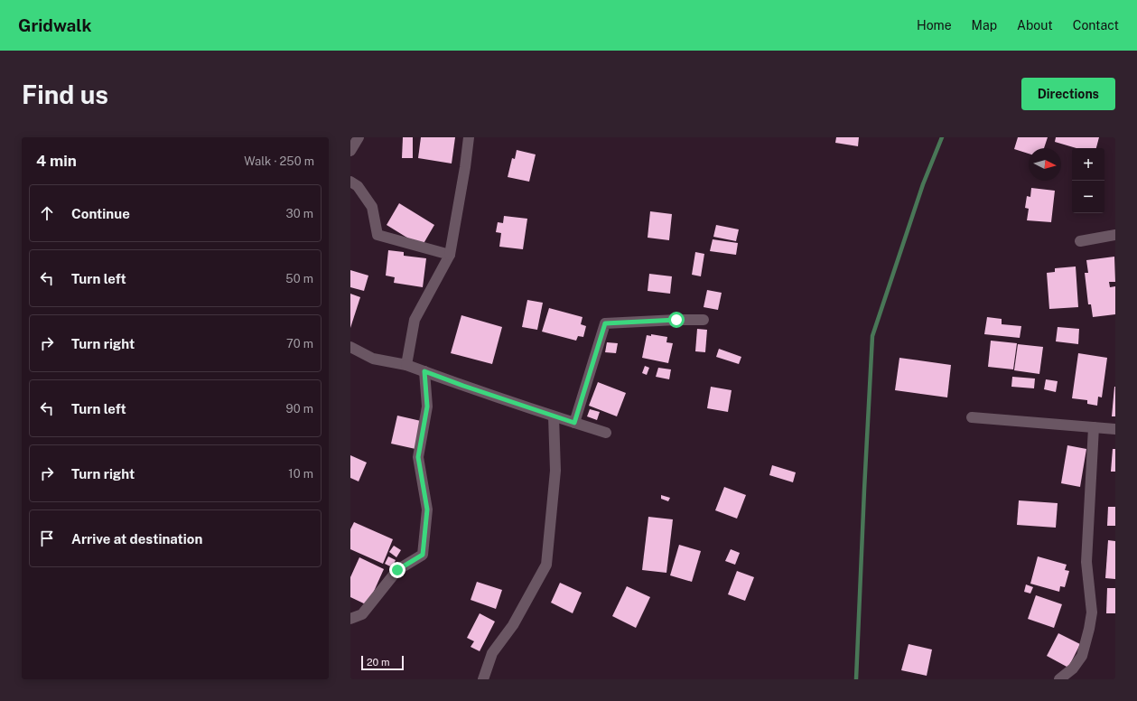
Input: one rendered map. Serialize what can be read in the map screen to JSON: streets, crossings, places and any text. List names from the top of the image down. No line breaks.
{"scale_bar":"20 m","north":"right","page":{"header":"Gridwalk","nav":["Home","Map","About","Contact"],"buttons":"Directions","title":"Find us","heading":["4 min","Walk · 250 m"],"map_buttons":["+","−"],"list":[["Continue","30 m"],["Turn left","50 m"],["Turn right","70 m"],["Turn left","90 m"],["Turn right","10 m"],"Arrive at destination"],"scale":"20 m"}}
